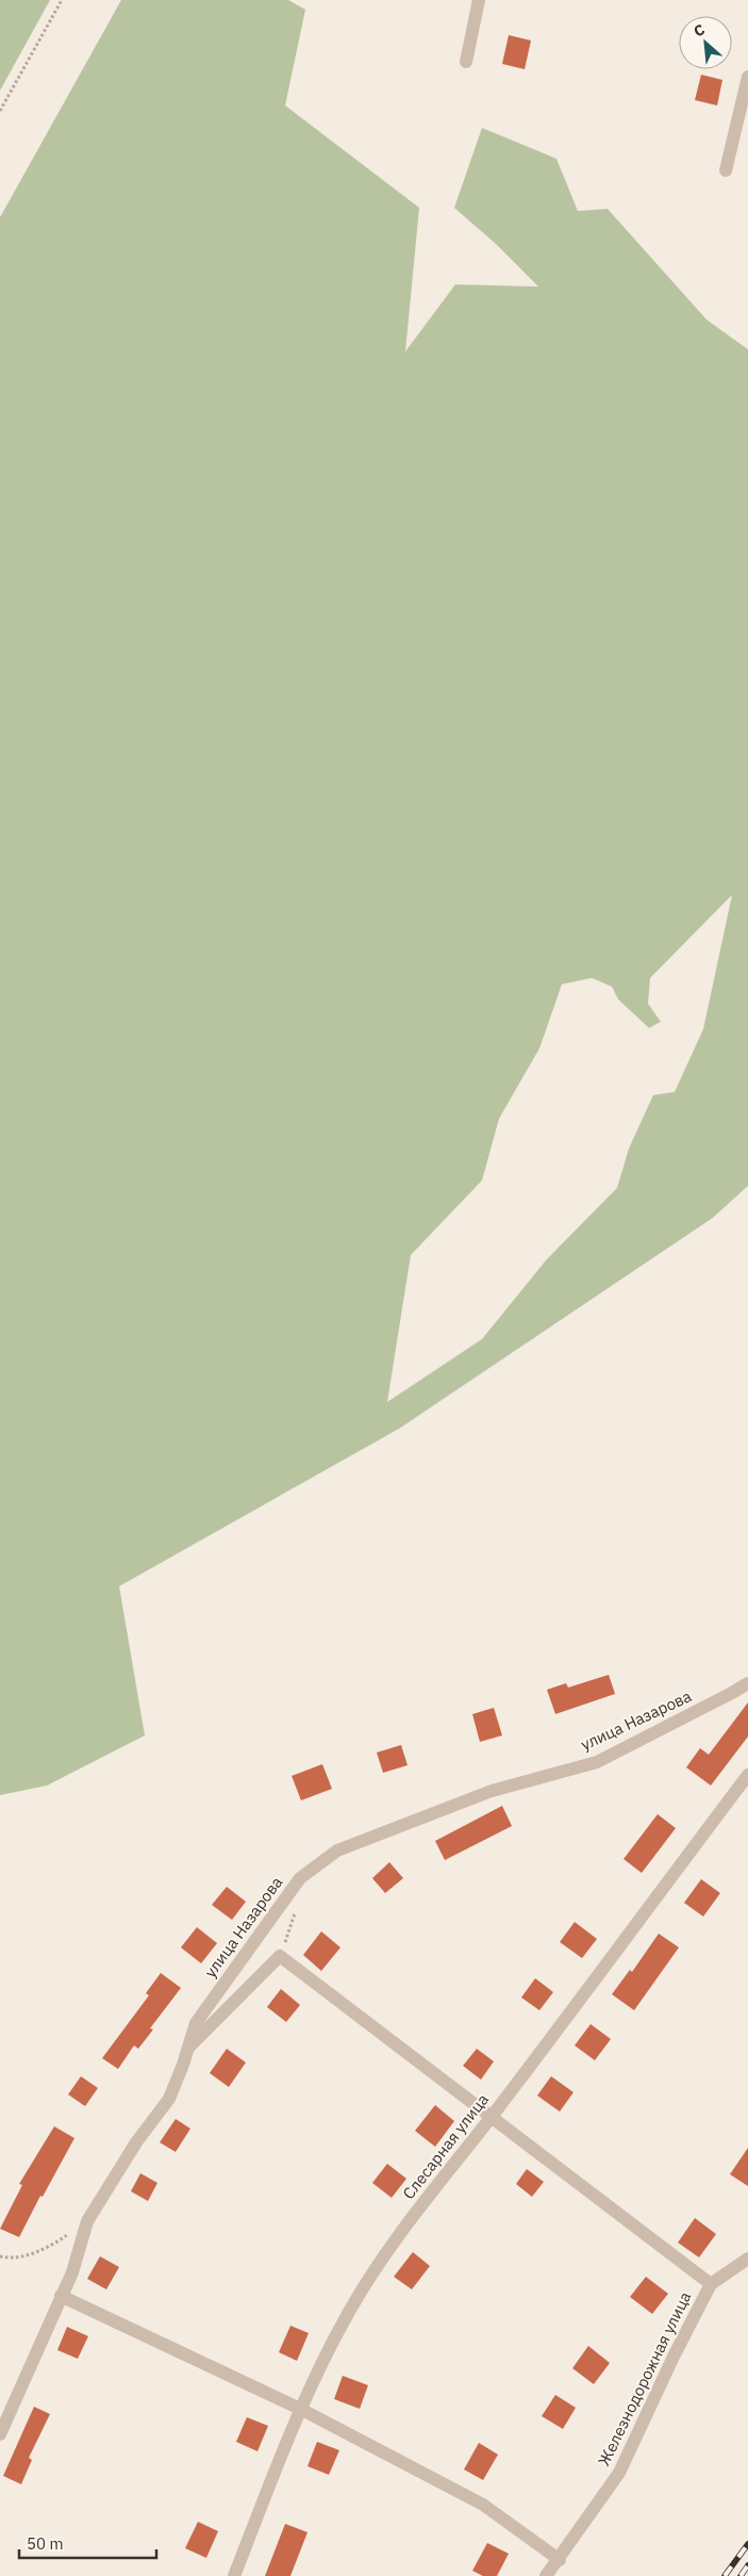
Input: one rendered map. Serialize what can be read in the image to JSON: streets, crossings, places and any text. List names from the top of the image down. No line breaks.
{"streets":{"street":["улица Назарова","Слесарная улица","Железнодорожная улица"]},"scale_bar":"50 m","north":"top left"}
